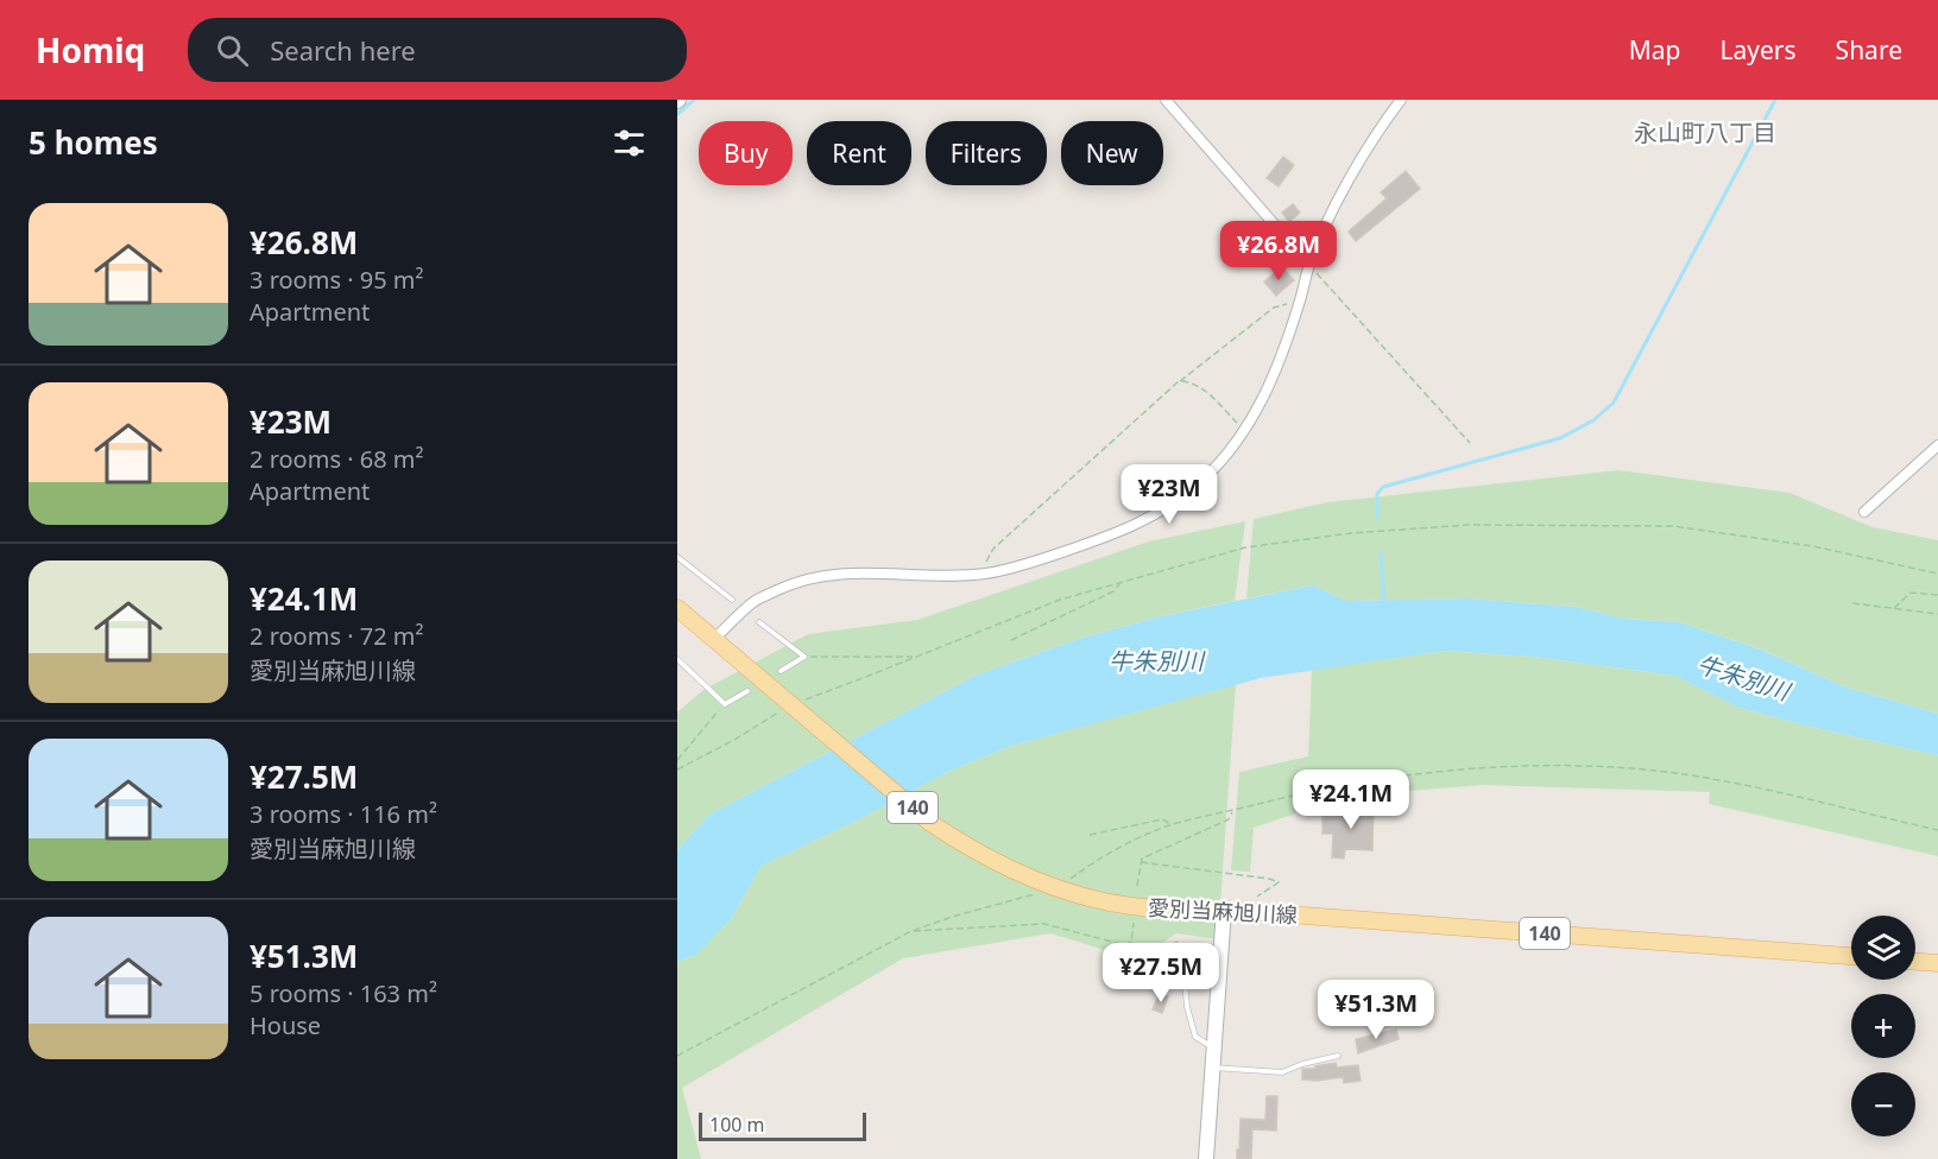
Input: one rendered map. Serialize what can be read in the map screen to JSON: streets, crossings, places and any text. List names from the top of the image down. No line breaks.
{"streets":{"main road":["140","愛別当麻旭川線"]},"districts":["永山町八丁目"],"water":["牛朱別川"],"scale_bar":"100 m","page":{"header":"Homiq","search":"Search here","nav":["Map","Layers","Share"],"heading":"5 homes","chip":["Buy","Rent","Filters","New"],"list":[{"name":"¥26.8M","note":"3 rooms · 95 m² · Apartment"},{"name":"¥23M","note":"2 rooms · 68 m² · Apartment"},{"name":"¥24.1M","note":"2 rooms · 72 m² · 愛別当麻旭川線"},{"name":"¥27.5M","note":"3 rooms · 116 m² · 愛別当麻旭川線"},{"name":"¥51.3M","note":"5 rooms · 163 m² · House"}],"price":["¥26.8M","¥23M","¥24.1M","¥27.5M","¥51.3M"],"map_buttons":["+","−"],"scale":"100 m"}}
